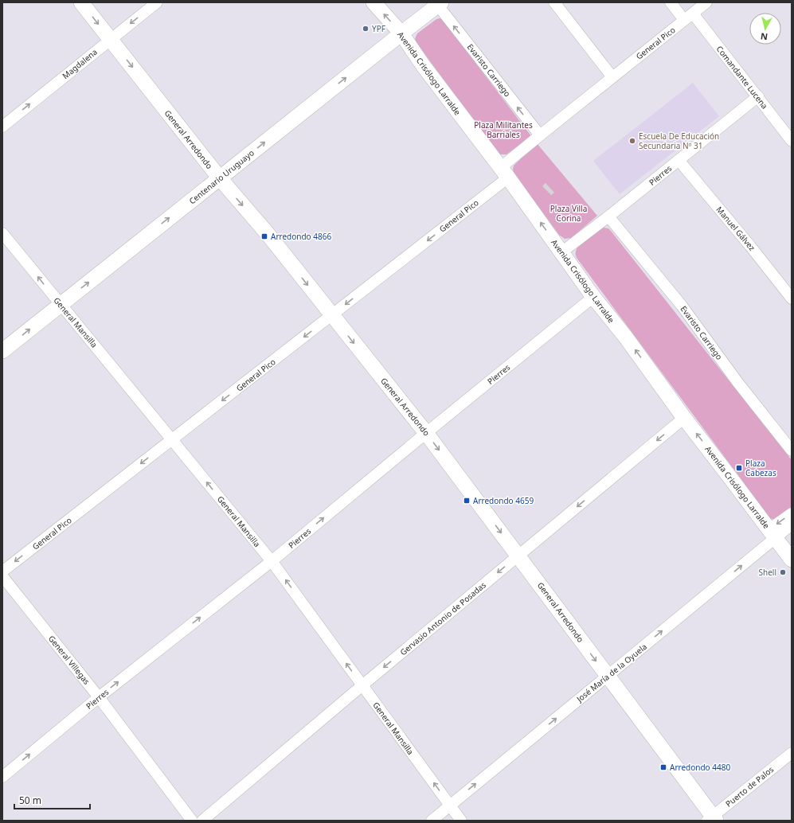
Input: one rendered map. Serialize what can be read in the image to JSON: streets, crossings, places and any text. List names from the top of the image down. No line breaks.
{"streets":{"street":["General Pico","Magdalena","Evaristo Carriego","Avenida Crisólogo Larralde","Comandante Lucena","General Arredondo","Pierres","Centenario Uruguayo","Manuel Gálvez","General Mansilla","Gervasio Antonio de Posadas","General Villegas","José María de la Oyuela","Puerto de Palos"]},"crossings":[["General Pico","Evaristo Carriego"],["General Pico","Avenida Crisólogo Larralde"],["General Pico","Comandante Lucena"],["General Pico","General Arredondo"],["General Pico","General Mansilla"],["Magdalena","General Arredondo"],["Evaristo Carriego","Pierres"],["Evaristo Carriego","Centenario Uruguayo"],["Avenida Crisólogo Larralde","Pierres"],["Avenida Crisólogo Larralde","Centenario Uruguayo"],["Avenida Crisólogo Larralde","Gervasio Antonio de Posadas"],["Avenida Crisólogo Larralde","José María de la Oyuela"],["Comandante Lucena","Pierres"],["General Arredondo","Pierres"],["General Arredondo","Centenario Uruguayo"],["General Arredondo","Gervasio Antonio de Posadas"],["General Arredondo","José María de la Oyuela"],["General Arredondo","Puerto de Palos"],["Pierres","Manuel Gálvez"],["Pierres","General Mansilla"],["Pierres","General Villegas"],["Centenario Uruguayo","General Mansilla"],["General Mansilla","Gervasio Antonio de Posadas"],["General Mansilla","José María de la Oyuela"]],"one_way":["General Pico","Avenida Crisólogo Larralde","General Arredondo","Pierres","Centenario Uruguayo","General Mansilla","Gervasio Antonio de Posadas","José María de la Oyuela"],"parks":["Plaza Militantes Barriales","Plaza Villa Corina"],"places":{"other":["YPF","Escuela De Educación Secundaria Nº 31","Shell"],"transit":["Arredondo 4866","Plaza Cabezas","Arredondo 4659","Arredondo 4480"]},"scale_bar":"50 m","north":"bottom"}
